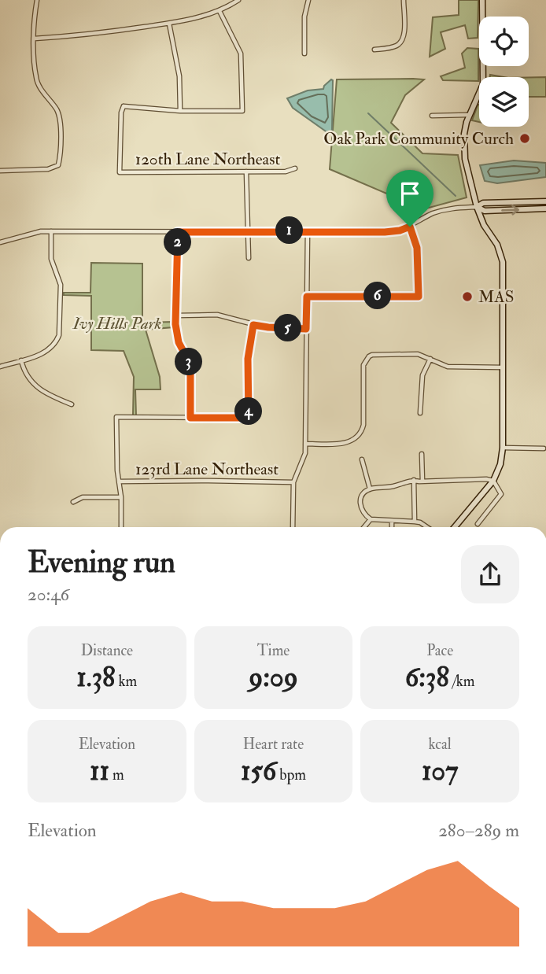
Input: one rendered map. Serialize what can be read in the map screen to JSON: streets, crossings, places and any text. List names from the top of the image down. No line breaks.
{"streets":{"street":["120th Lane Northeast","123rd Lane Northeast"]},"parks":["Ivy Hills Park"],"places":["Oak Park Community Curch","MAS"],"page":{"pins":["1","2","6","5","3","4"],"heading":["Evening run","20:46"],"stats":[["Distance","1.38 km"],["Time","9:09"],["Pace","6:38 /km"],["Elevation","11 m"],["Heart rate","156 bpm"],["kcal","107"]],"chart":["Elevation","280–289 m"]}}
